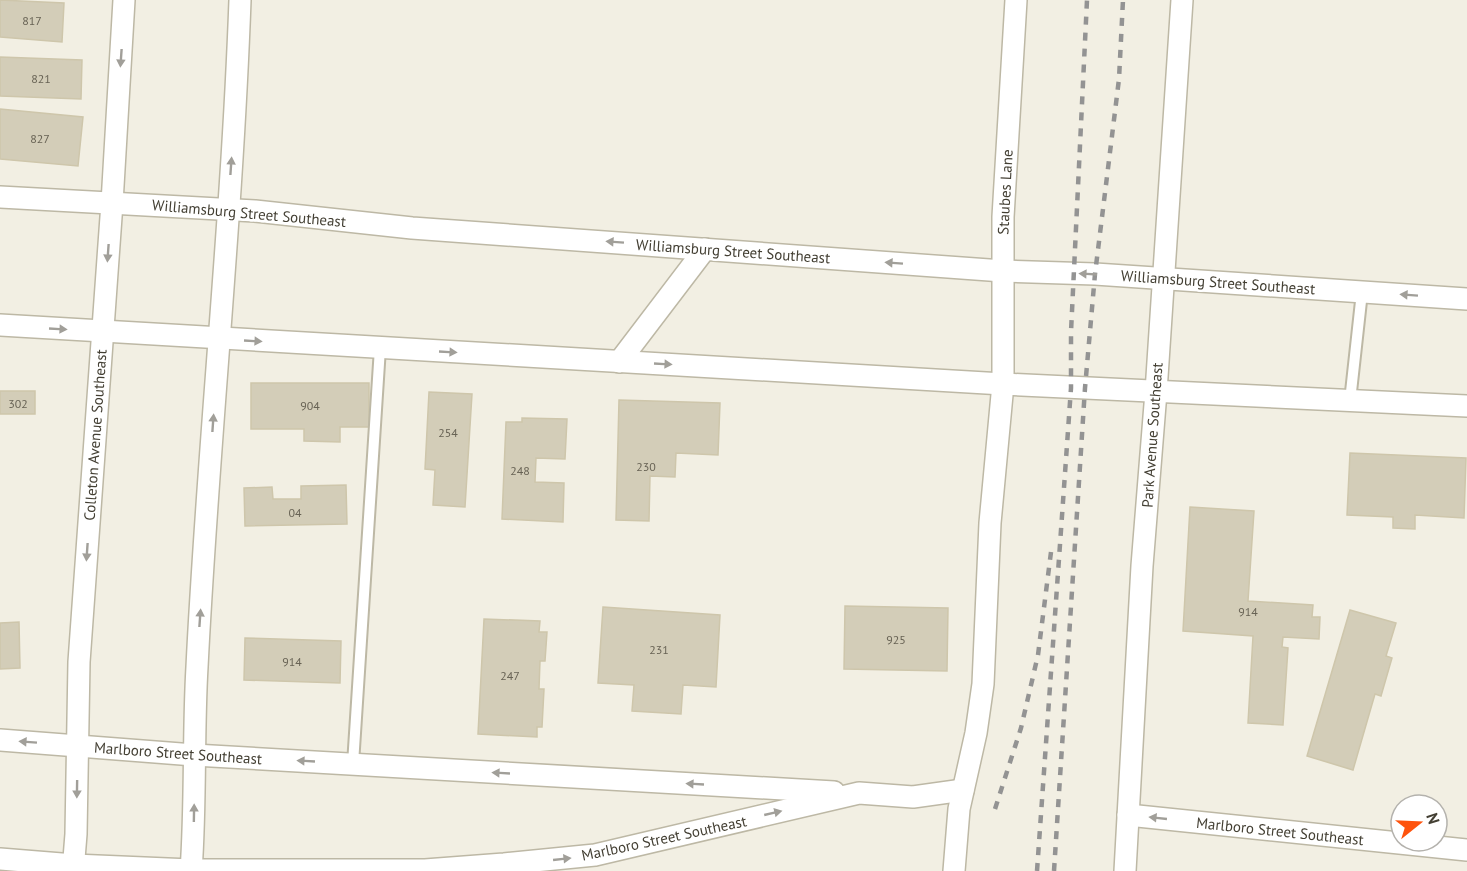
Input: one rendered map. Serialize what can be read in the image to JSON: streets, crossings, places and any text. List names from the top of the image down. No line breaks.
{"streets":{"street":["Staubes Lane","Williamsburg Street Southeast","Colleton Avenue Southeast","Park Avenue Southeast","Marlboro Street Southeast"]},"crossings":[["Staubes Lane","Williamsburg Street Southeast"],["Williamsburg Street Southeast","Colleton Avenue Southeast"],["Williamsburg Street Southeast","Park Avenue Southeast"],["Colleton Avenue Southeast","Marlboro Street Southeast"],["Park Avenue Southeast","Marlboro Street Southeast"]],"house_numbers":["817","821","827","302","904","254","230","248","04","914","925","231","914","247"],"north":"right"}
